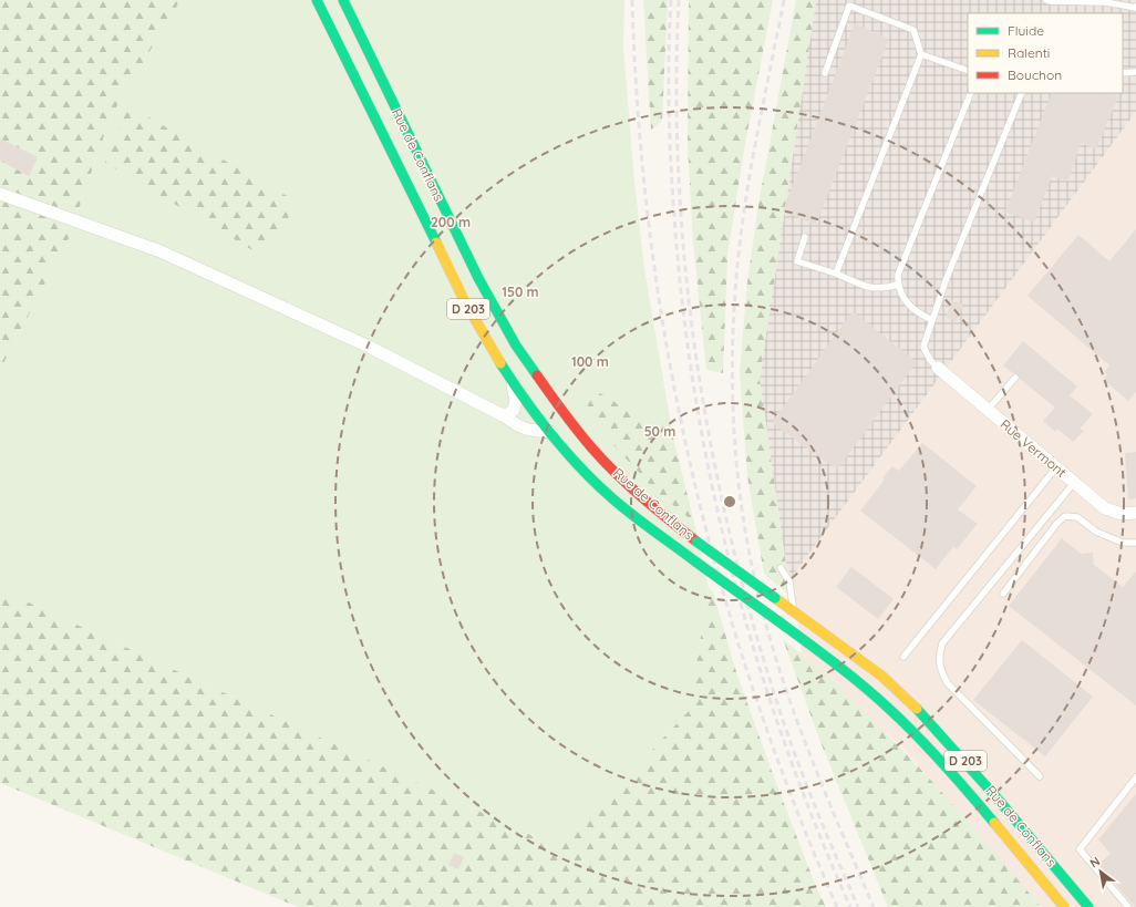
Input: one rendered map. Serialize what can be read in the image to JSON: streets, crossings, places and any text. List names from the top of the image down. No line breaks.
{"streets":{"main road":["Rue de Conflans","D 203"],"street":["Rue Vermont"]},"legend":["Fluide","Ralenti","Bouchon"],"north":"top left","rings":["200 m","150 m","100 m","50 m"]}
